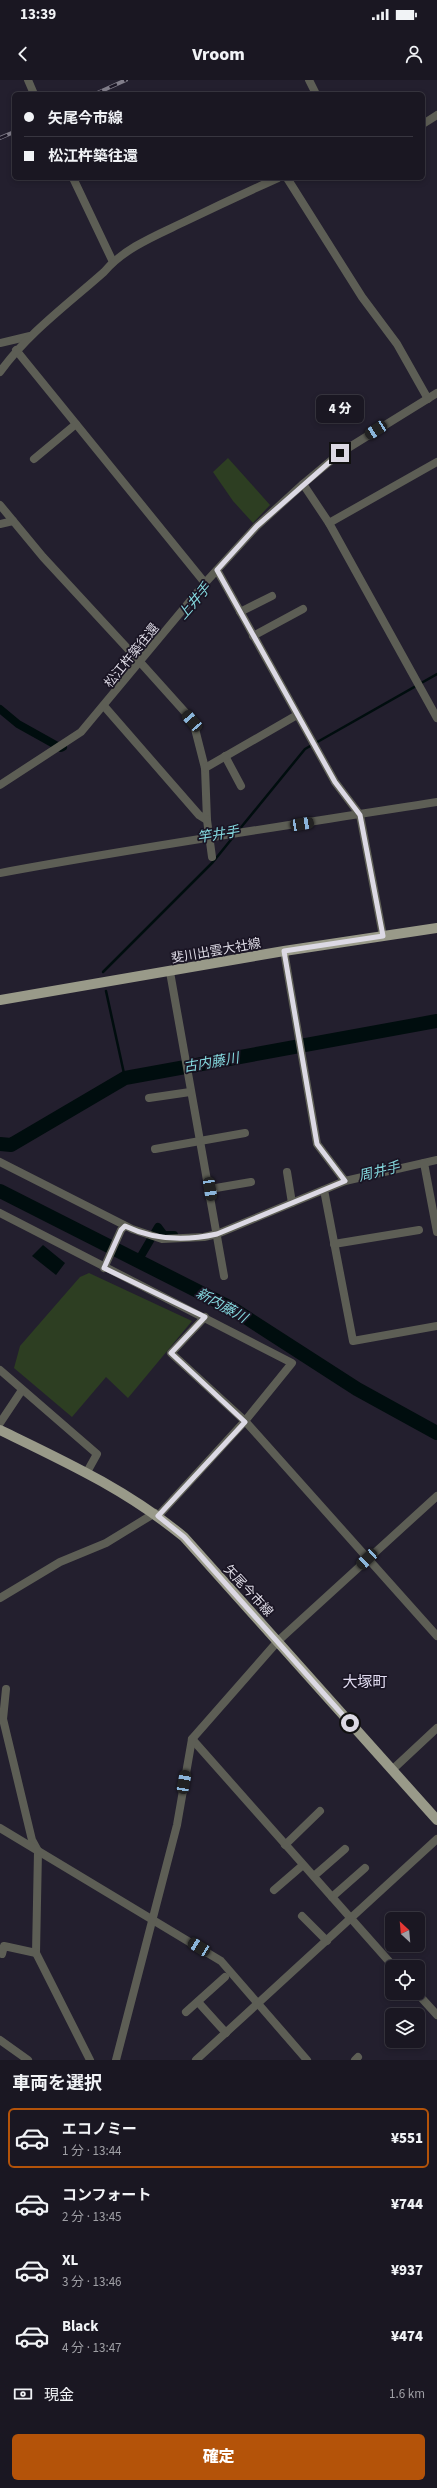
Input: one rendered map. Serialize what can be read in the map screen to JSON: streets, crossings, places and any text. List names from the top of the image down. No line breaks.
{"streets":{"main road":["斐川出雲大社線","矢尾今市線"],"street":["松江杵築往還"]},"districts":["大塚町"],"water":["上井手","竿井手","古内藤川","周井手","新内藤川"],"north":"top left","page":{"status":"13:39","header":"Vroom","banner":["矢尾今市線","松江杵築往還"],"bubble":"4 分","heading":"車両を選択","list":[{"name":"エコノミー","note":"1 分 · 13:44","value":"¥551"},{"name":"コンフォート","note":"2 分 · 13:45","value":"¥744"},{"name":"XL","note":"3 分 · 13:46","value":"¥937"},{"name":"Black","note":"4 分 · 13:47","value":"¥474"}],"pay":["現金","1.6 km"],"buttons":"確定"}}
